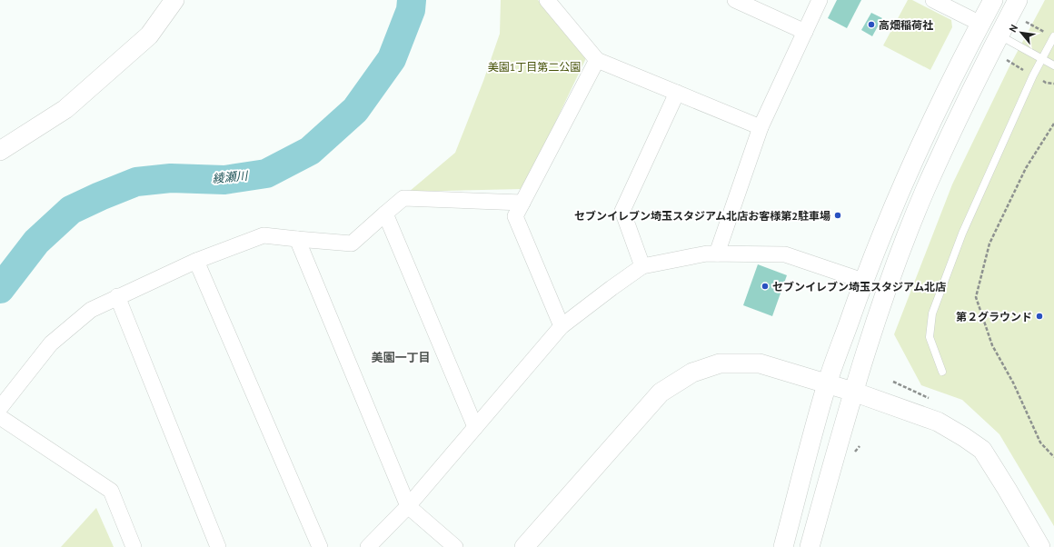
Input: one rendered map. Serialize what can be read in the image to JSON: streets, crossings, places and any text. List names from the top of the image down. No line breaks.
{"districts":["美園一丁目"],"water":["綾瀬川"],"parks":["美園1丁目第二公園"],"places":["高畑稲荷社","セブンイレブン埼玉スタジアム北店お客様第2駐車場","セブンイレブン埼玉スタジアム北店","第２グラウンド"],"north":"top left"}
